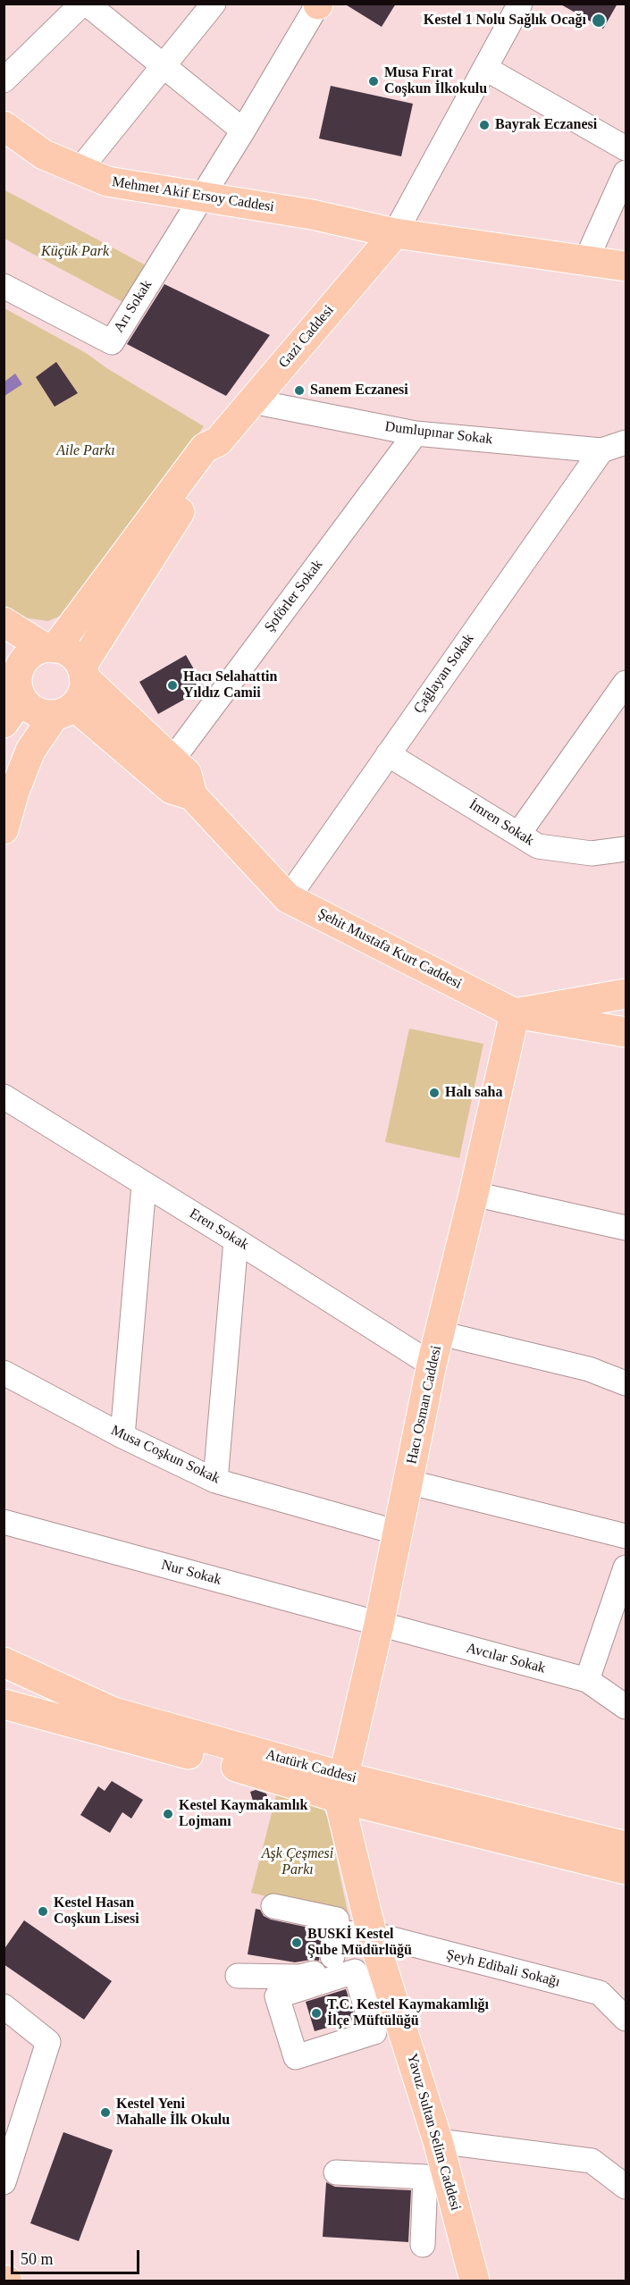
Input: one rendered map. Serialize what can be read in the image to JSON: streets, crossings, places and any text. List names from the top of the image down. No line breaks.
{"streets":{"main road":["Mehmet Akif Ersoy Caddesi","Gazi Caddesi","Şehit Mustafa Kurt Caddesi","Hacı Osman Caddesi","Atatürk Caddesi","Yavuz Sultan Selim Caddesi"],"street":["Arı Sokak","Dumlupınar Sokak","Şoförler Sokak","Çağlayan Sokak","İmren Sokak","Eren Sokak","Musa Coşkun Sokak","Nur Sokak","Avcılar Sokak","Şeyh Edibali Sokağı"]},"crossings":[["Mehmet Akif Ersoy Caddesi","Arı Sokak"],["Mehmet Akif Ersoy Caddesi","Gazi Caddesi"],["Gazi Caddesi","Dumlupınar Sokak"],["Gazi Caddesi","Şehit Mustafa Kurt Caddesi"],["Dumlupınar Sokak","Şoförler Sokak"],["Dumlupınar Sokak","Çağlayan Sokak"],["Şoförler Sokak","Şehit Mustafa Kurt Caddesi"],["Çağlayan Sokak","İmren Sokak"],["Çağlayan Sokak","Şehit Mustafa Kurt Caddesi"],["Şehit Mustafa Kurt Caddesi","Hacı Osman Caddesi"],["Eren Sokak","Hacı Osman Caddesi"],["Hacı Osman Caddesi","Musa Coşkun Sokak"],["Hacı Osman Caddesi","Nur Sokak"],["Hacı Osman Caddesi","Avcılar Sokak"],["Hacı Osman Caddesi","Atatürk Caddesi"],["Hacı Osman Caddesi","Yavuz Sultan Selim Caddesi"],["Nur Sokak","Avcılar Sokak"],["Atatürk Caddesi","Yavuz Sultan Selim Caddesi"],["Şeyh Edibali Sokağı","Yavuz Sultan Selim Caddesi"]],"parks":["Küçük Park","Aile Parkı","Aşk Çeşmesi Parkı"],"places":["Kestel 1 Nolu Sağlık Ocağı","Musa Fırat Coşkun İlkokulu","Bayrak Eczanesi","Sanem Eczanesi","Hacı Selahattin Yıldız Camii","Halı saha","Kestel Kaymakamlık Lojmanı","Kestel Hasan Coşkun Lisesi","BUSKİ Kestel Şube Müdürlüğü","T.C. Kestel Kaymakamlığı İlçe Müftülüğü","Kestel Yeni Mahalle İlk Okulu"],"scale_bar":"50 m"}
